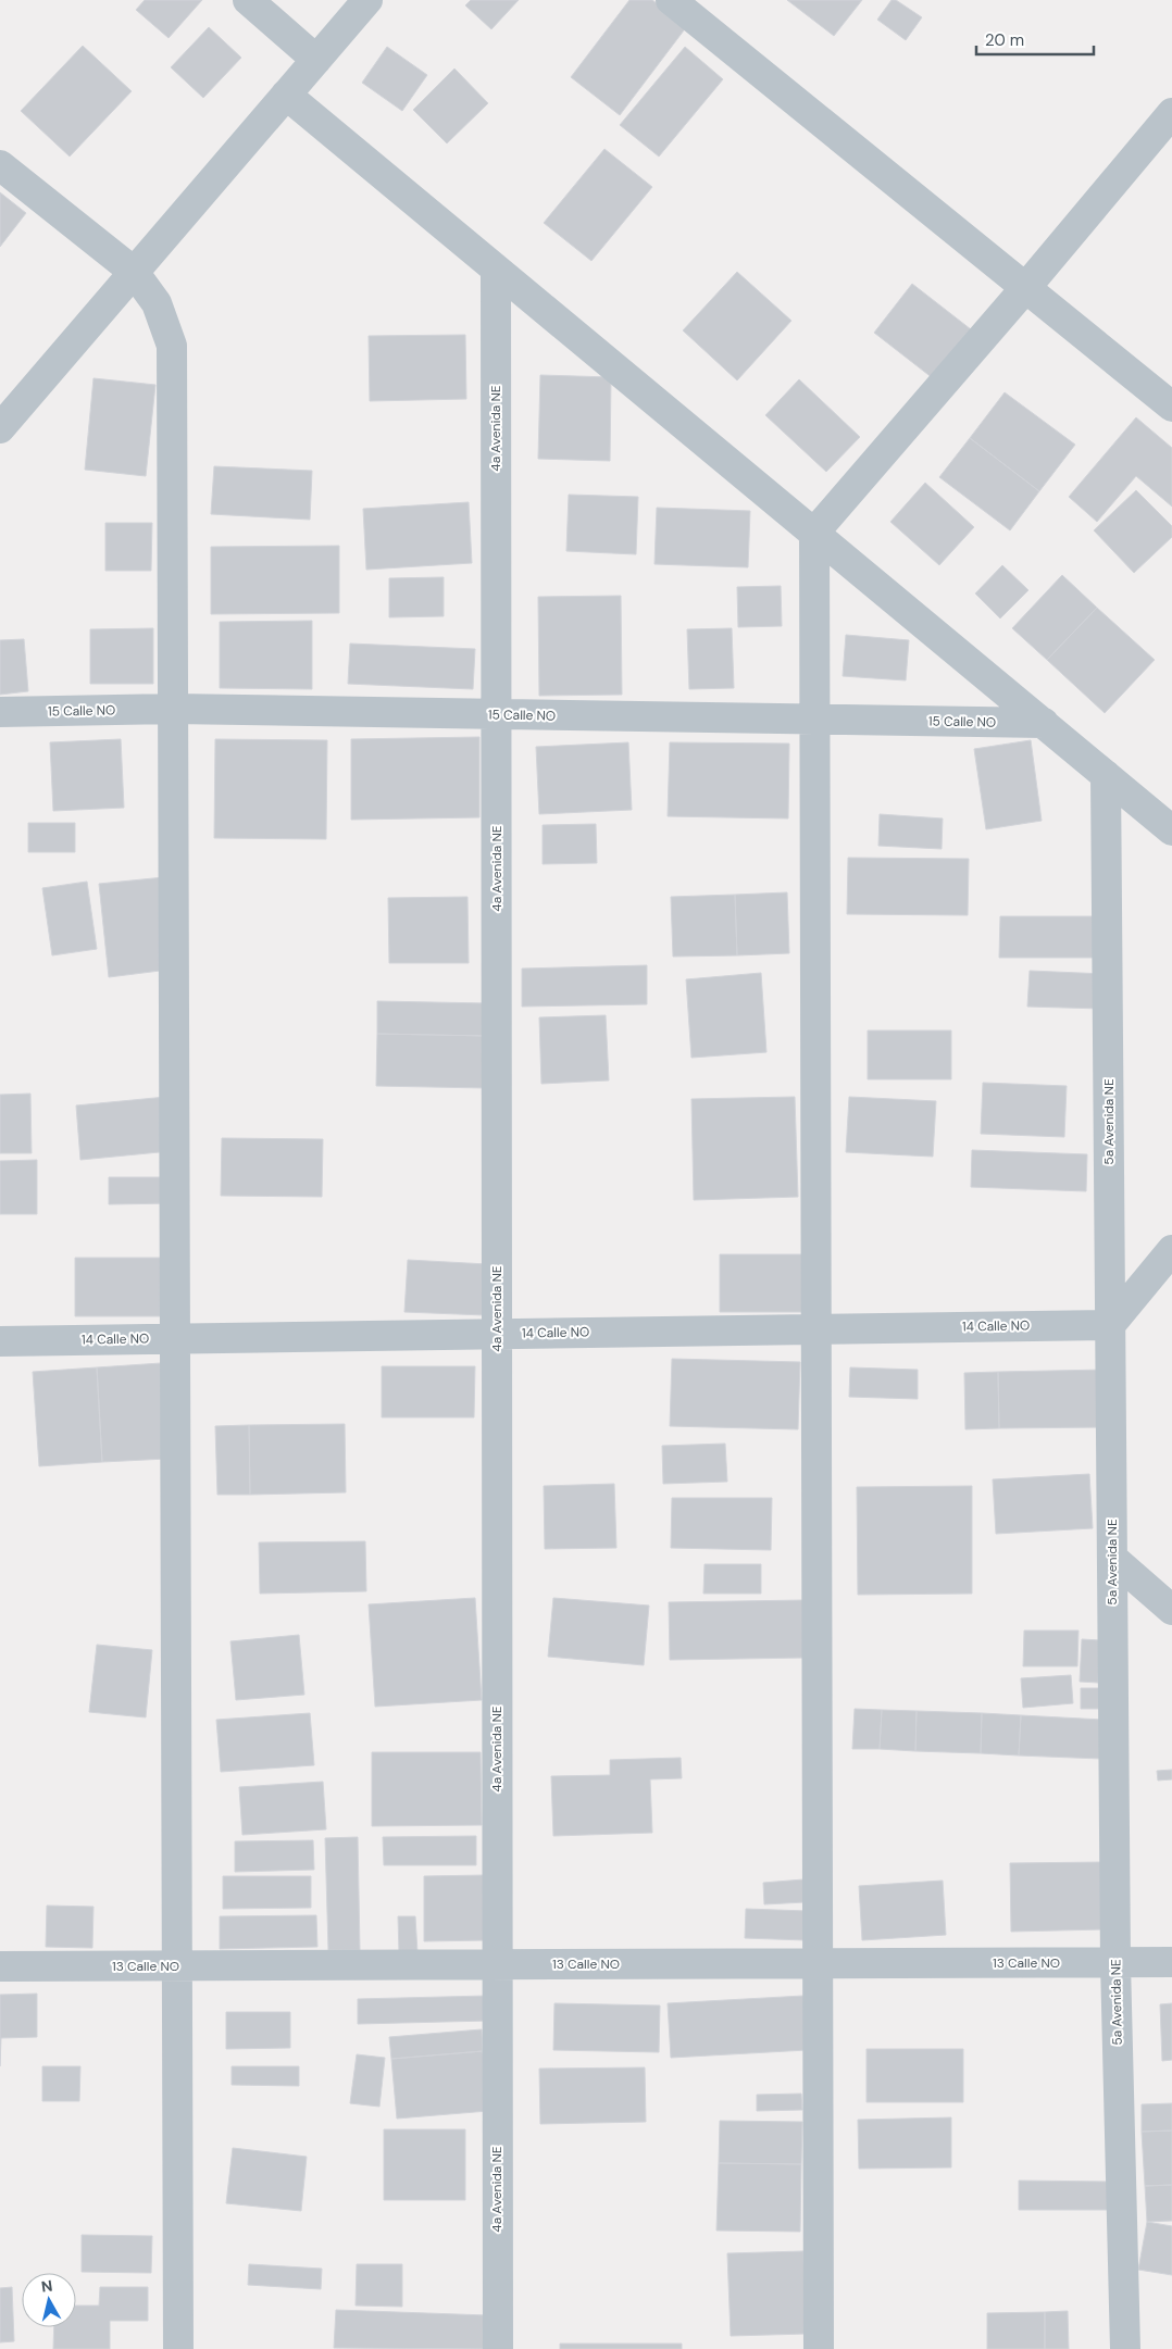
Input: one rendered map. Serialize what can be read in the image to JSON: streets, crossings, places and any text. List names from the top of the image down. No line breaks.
{"streets":{"street":["4a Avenida NE","15 Calle NO","5a Avenida NE","14 Calle NO","13 Calle NO"]},"crossings":[["4a Avenida NE","15 Calle NO"],["4a Avenida NE","14 Calle NO"],["4a Avenida NE","13 Calle NO"],["5a Avenida NE","14 Calle NO"],["5a Avenida NE","13 Calle NO"]],"scale_bar":"20 m","north":"top"}
